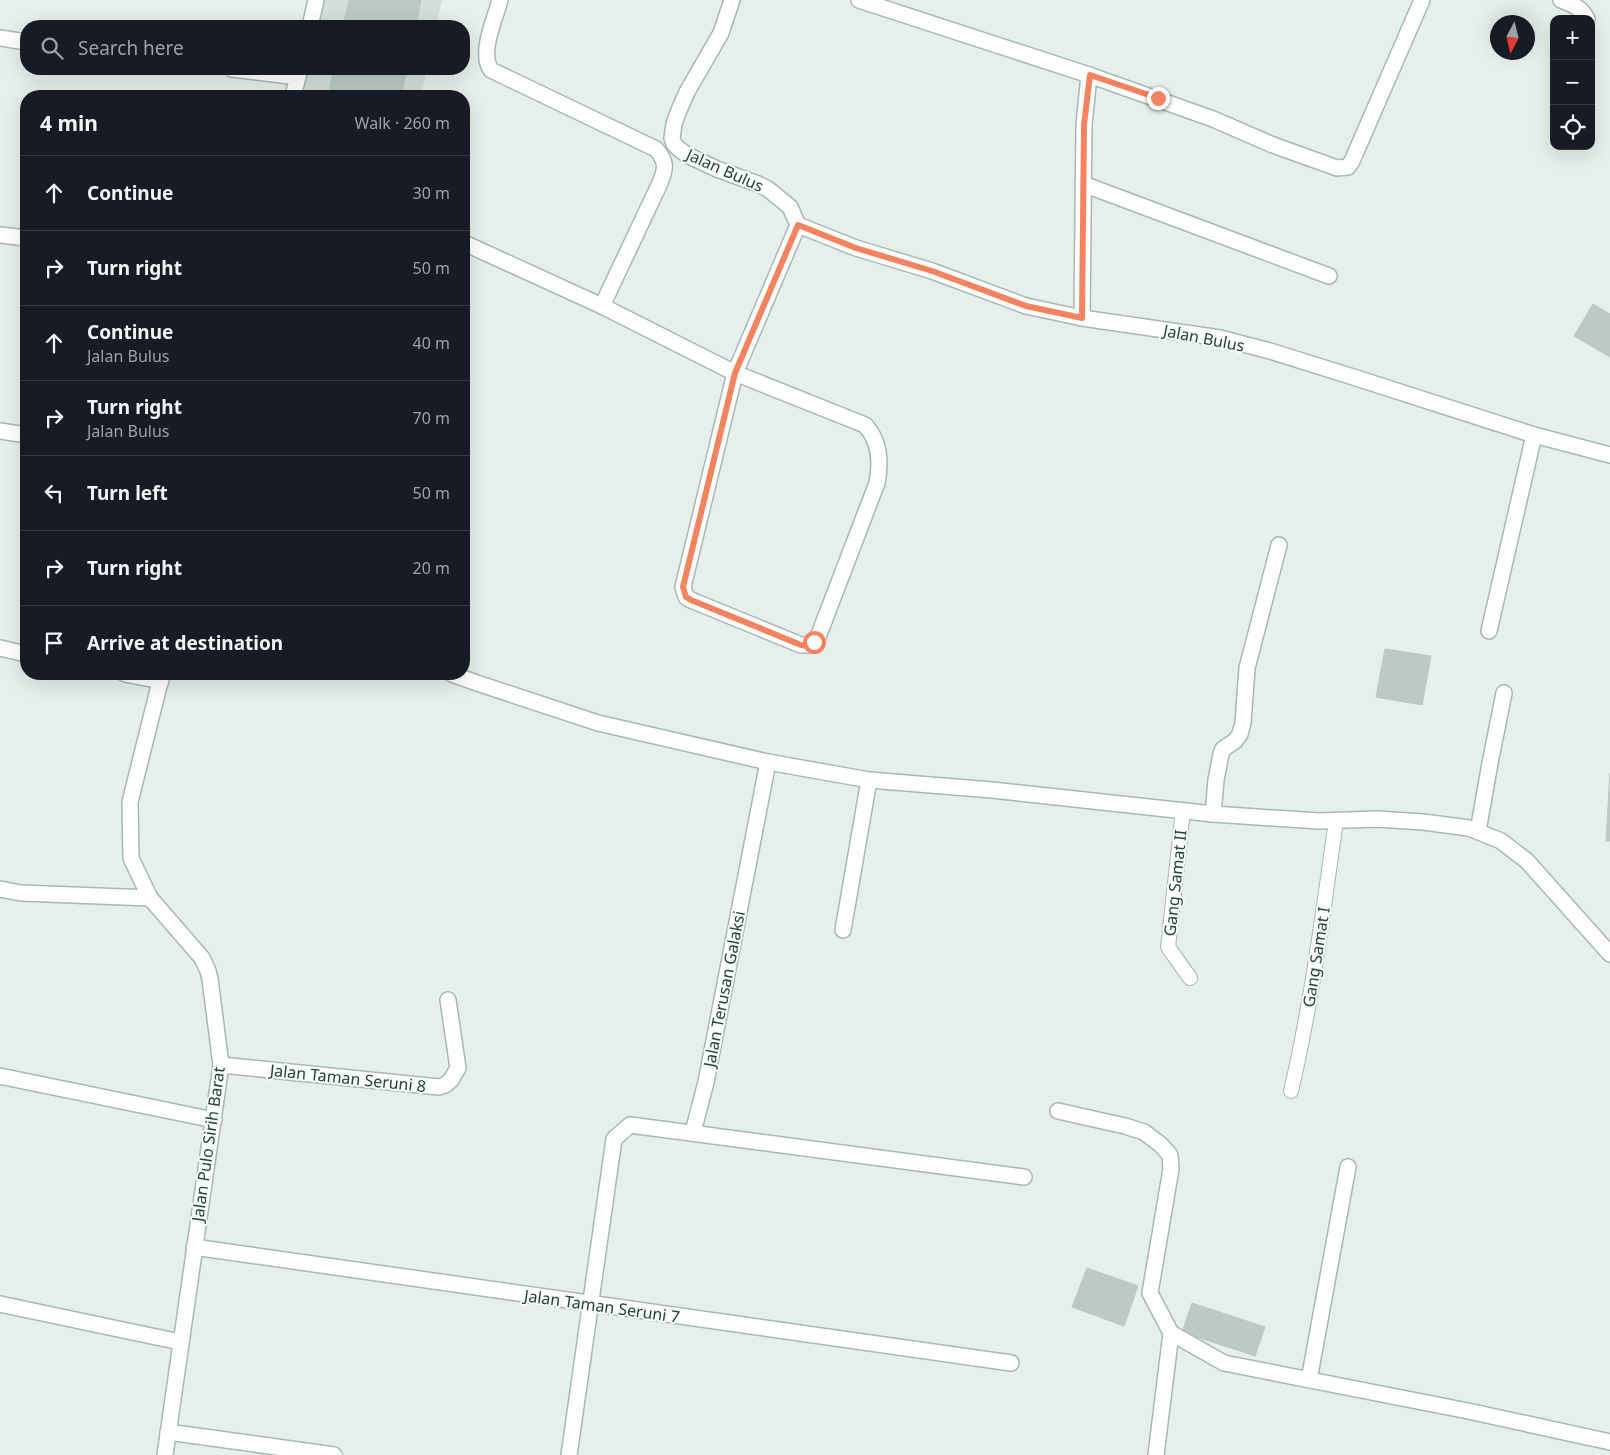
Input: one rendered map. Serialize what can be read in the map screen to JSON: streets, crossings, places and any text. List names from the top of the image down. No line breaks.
{"streets":{"street":["Jalan Bulus","Jalan Terusan Galaksi","Jalan Taman Seruni 8","Jalan Pulo Sirih Barat","Jalan Taman Seruni 7"],"lane":["Gang Samat II","Gang Samat I"]},"crossings":[["Jalan Taman Seruni 8","Jalan Pulo Sirih Barat"],["Jalan Pulo Sirih Barat","Jalan Taman Seruni 7"]],"north":"bottom","page":{"map_buttons":["+","−"],"search":"Search here","heading":["4 min","Walk · 260 m"],"list":[["Continue","30 m"],["Turn right","50 m"],["Continue","Jalan Bulus","40 m"],["Turn right","Jalan Bulus","70 m"],["Turn left","50 m"],["Turn right","20 m"],"Arrive at destination"]}}
